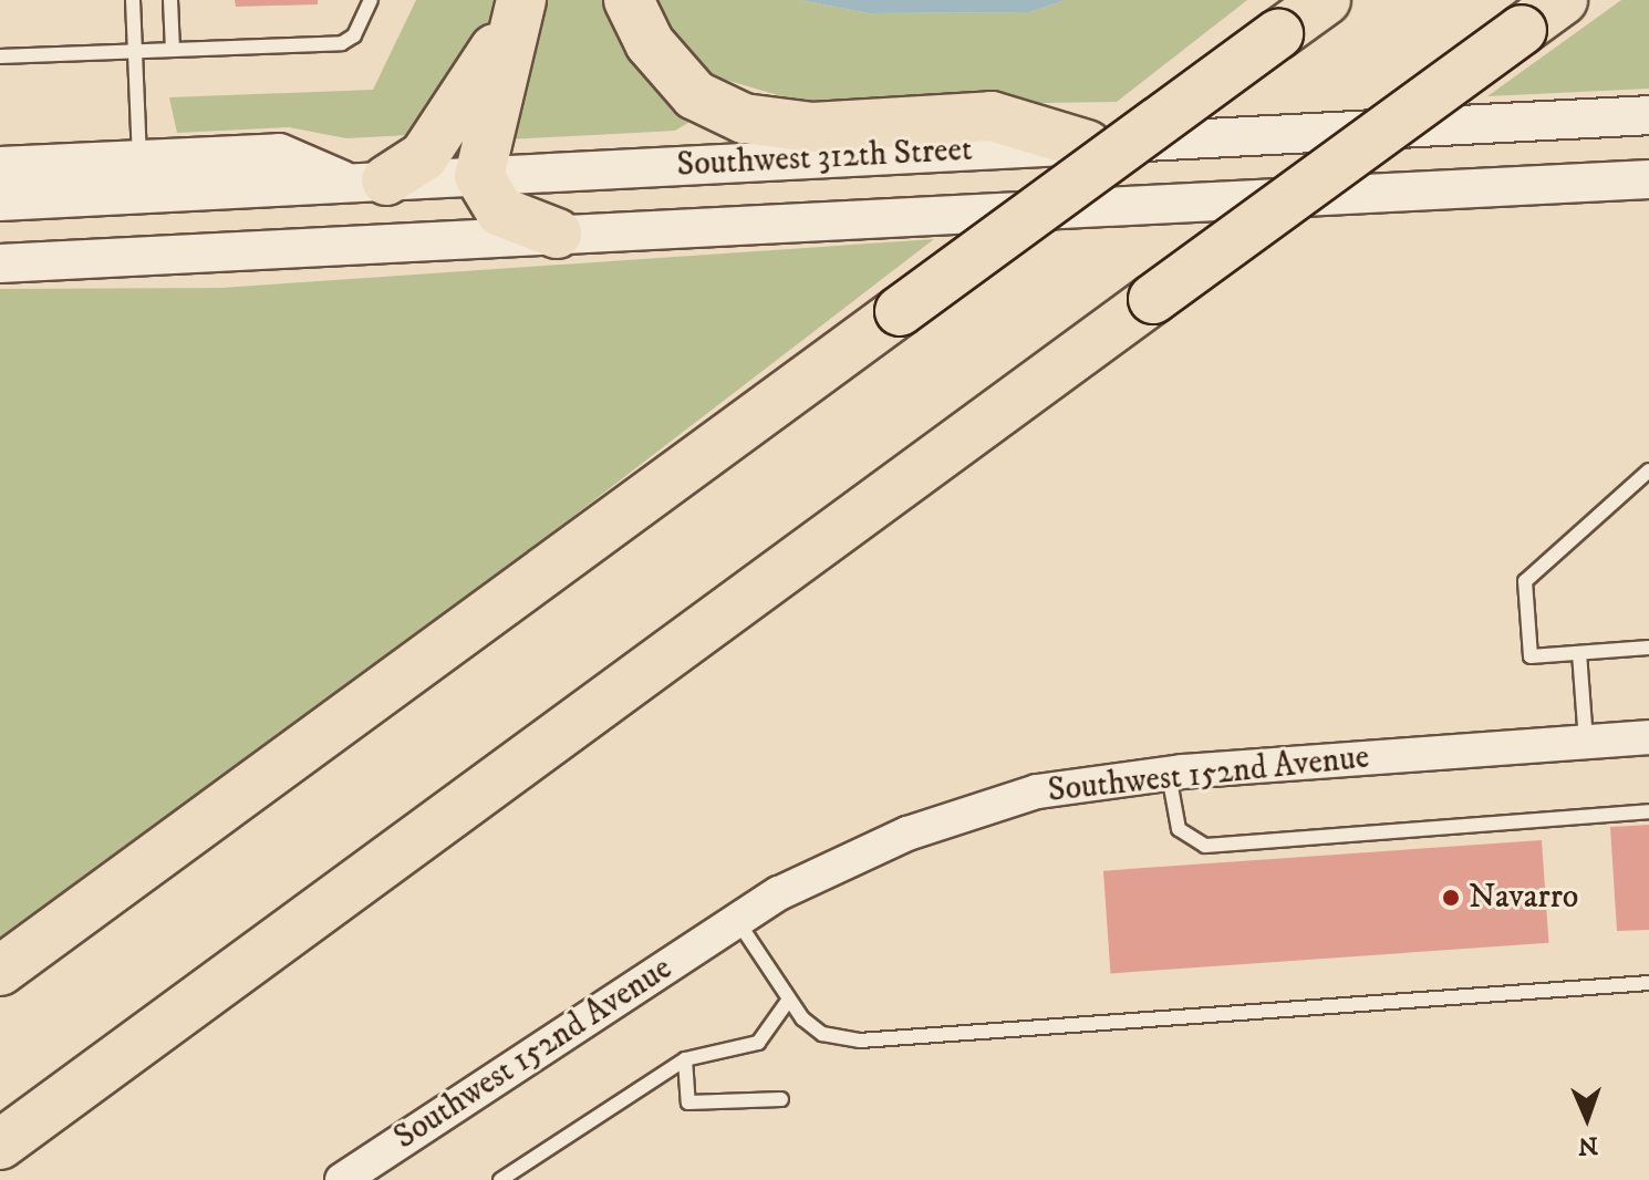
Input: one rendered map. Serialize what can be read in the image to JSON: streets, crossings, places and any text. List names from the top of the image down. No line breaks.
{"streets":{"main road":["Southwest 312th Street"],"street":["Southwest 152nd Avenue"]},"places":["Navarro"],"north":"bottom"}
